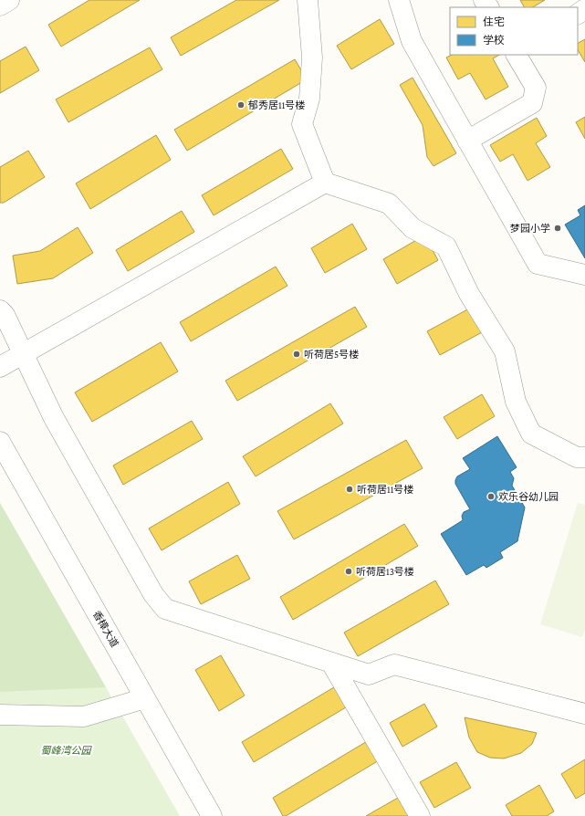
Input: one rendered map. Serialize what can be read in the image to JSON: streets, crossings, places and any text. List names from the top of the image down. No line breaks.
{"streets":{"street":["香樟大道"]},"parks":["蜀峰湾公园"],"places":["郁秀居11号楼","梦园小学","听荷居5号楼","听荷居11号楼","欢乐谷幼儿园","听荷居13号楼"],"legend":["住宅","学校"]}
